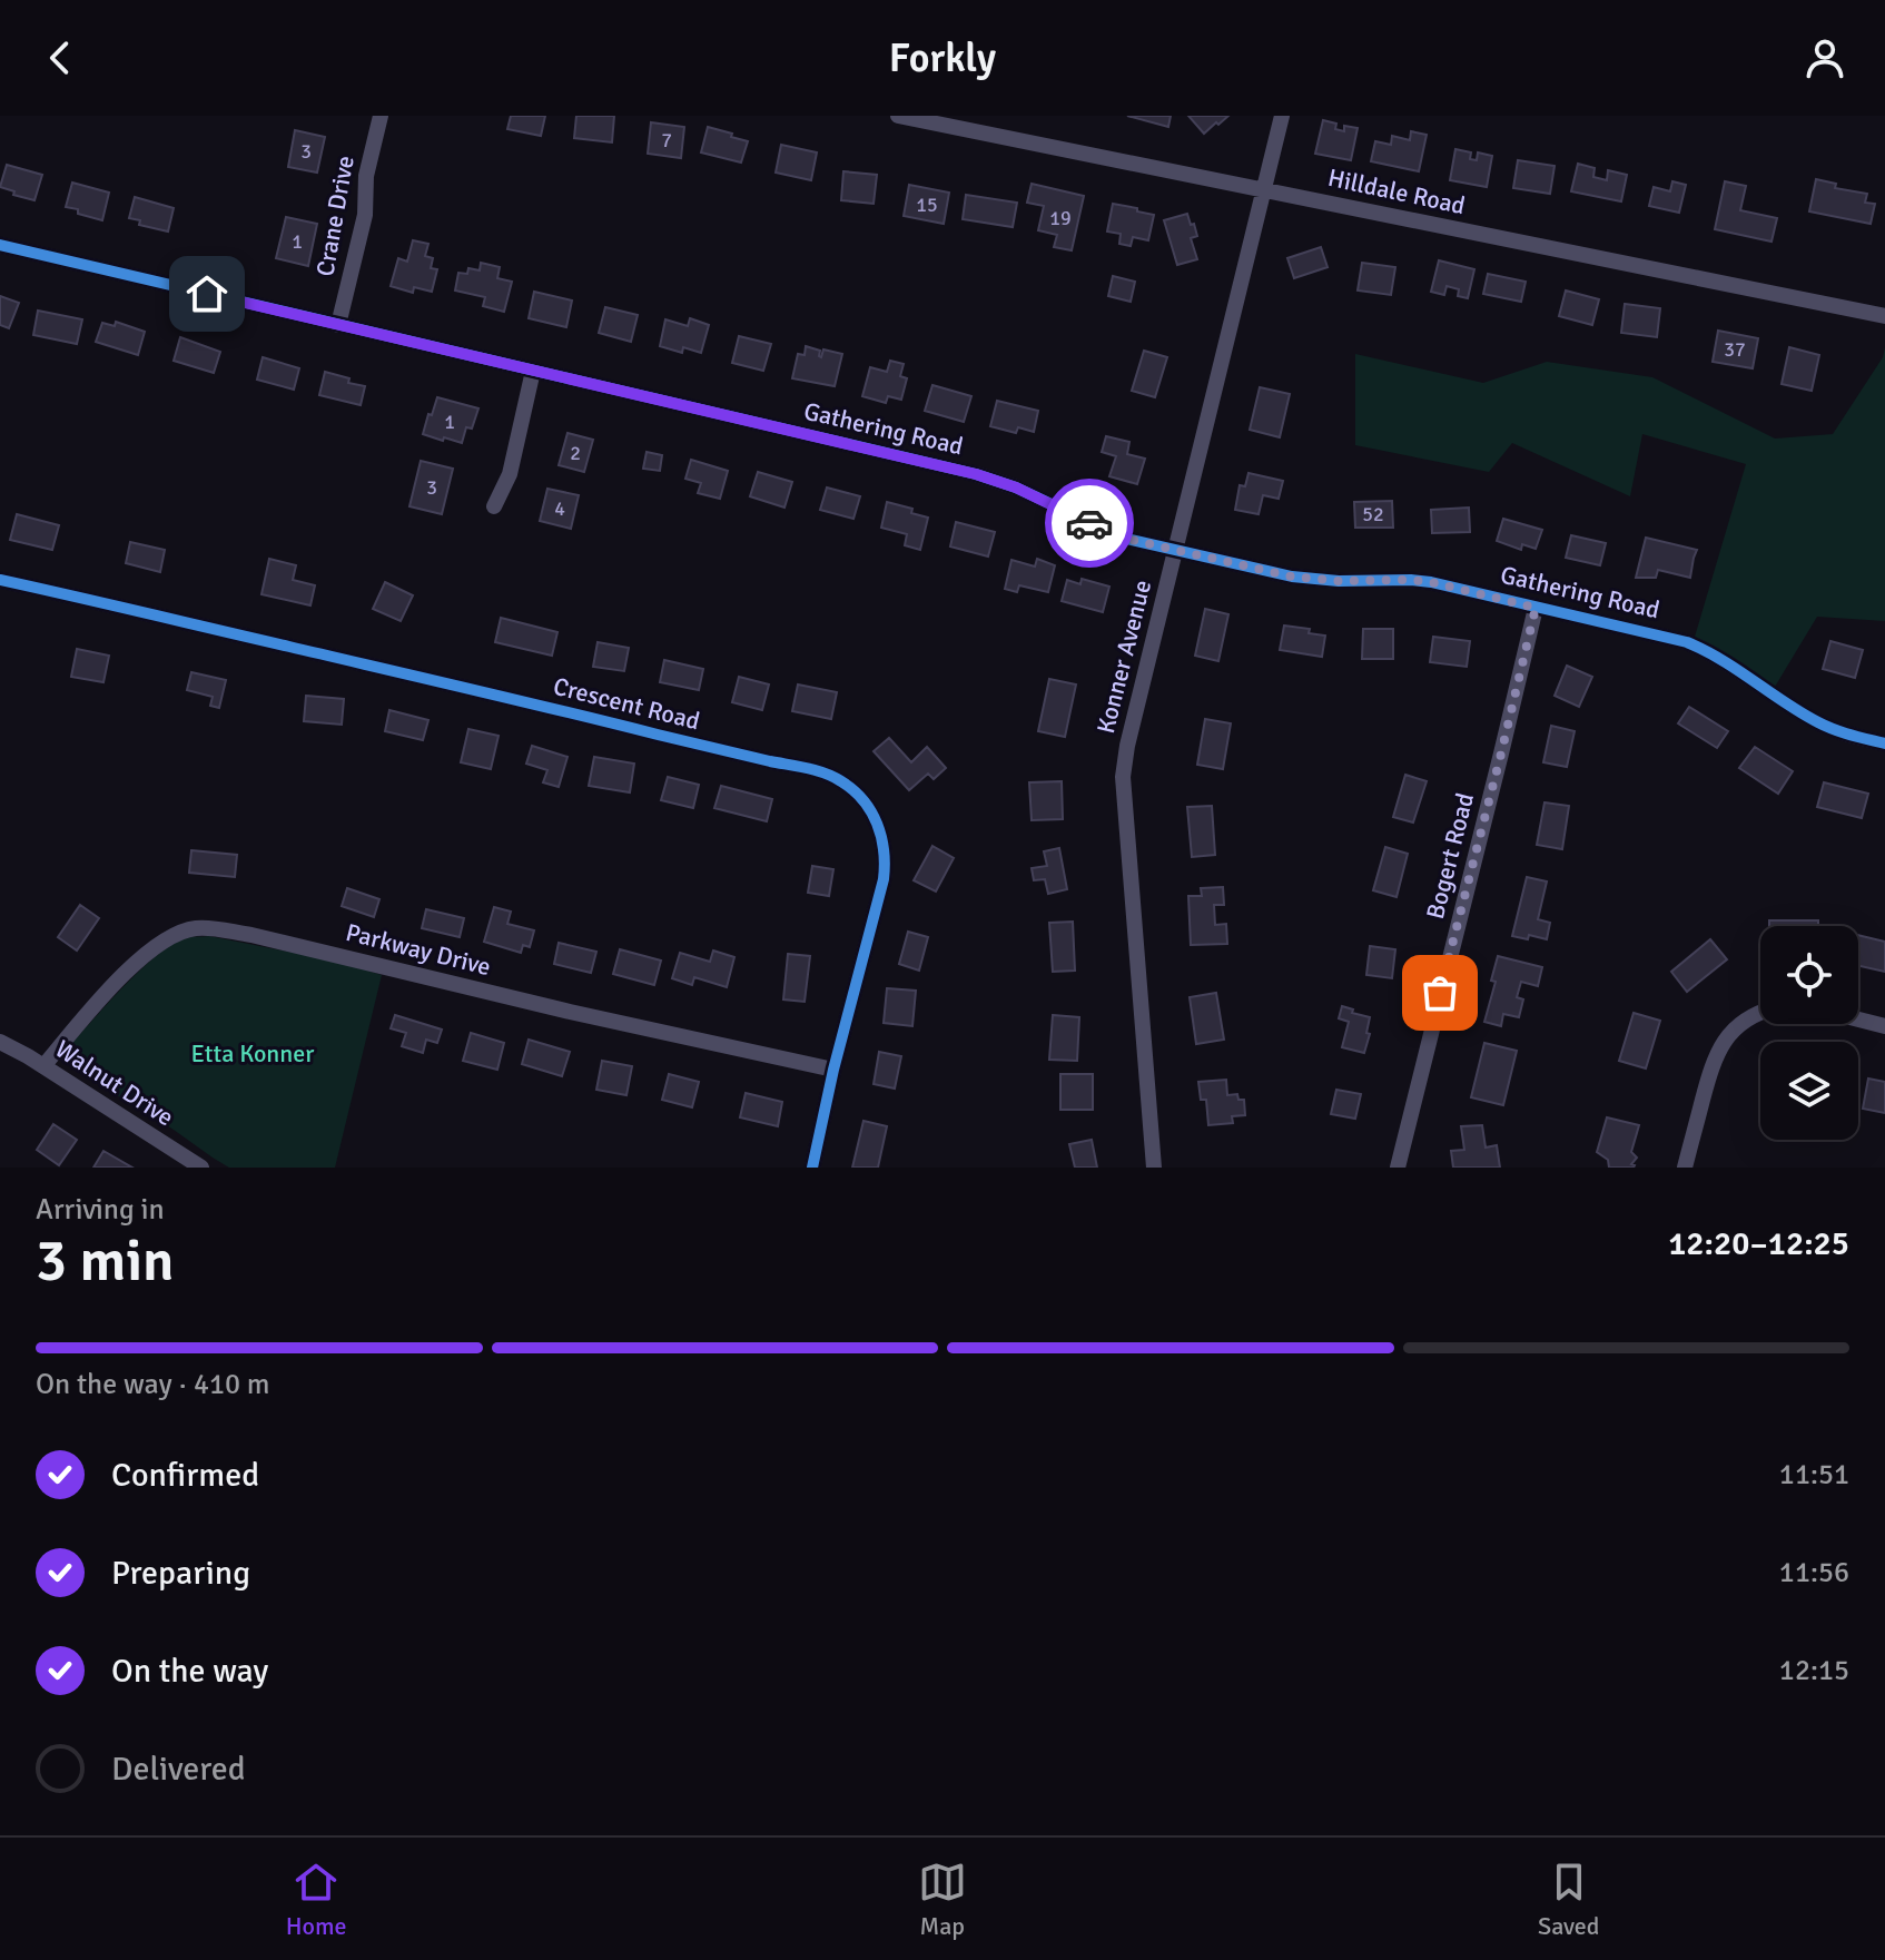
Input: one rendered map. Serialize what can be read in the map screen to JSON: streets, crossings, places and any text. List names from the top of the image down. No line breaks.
{"streets":{"street":["Hilldale Road","Crane Drive","Gathering Road","Konner Avenue","Crescent Road","Bogert Road","Parkway Drive","Walnut Drive"]},"crossings":[["Hilldale Road","Konner Avenue"],["Crane Drive","Gathering Road"],["Gathering Road","Konner Avenue"],["Gathering Road","Bogert Road"],["Crescent Road","Parkway Drive"],["Parkway Drive","Walnut Drive"]],"parks":["Etta Konner"],"house_numbers":["7","3","15","19","1","37","1","2","3","4","52"],"page":{"header":"Forkly","heading":["3 min","Arriving in","12:20–12:25"],"bar":"On the way · 410 m","list":[["Confirmed","11:51"],["Preparing","11:56"],["On the way","12:15"],"Delivered"],"tabs":["Home","Map","Saved"]}}
